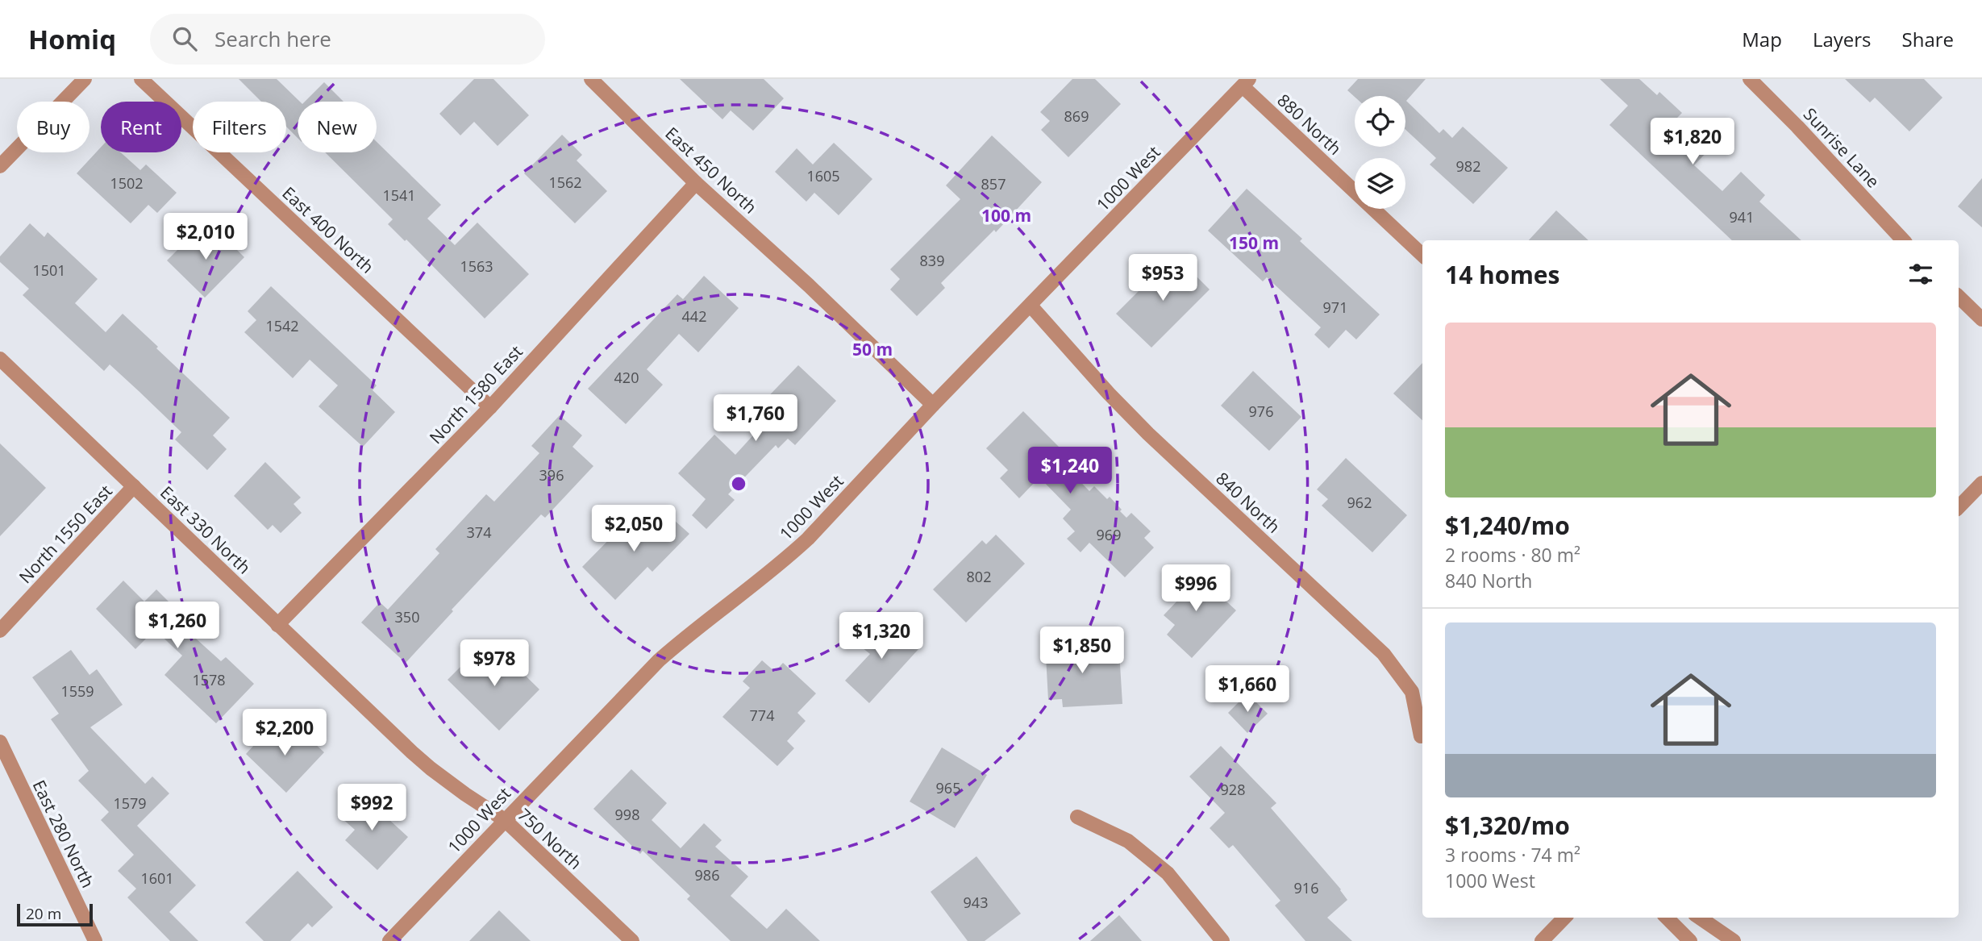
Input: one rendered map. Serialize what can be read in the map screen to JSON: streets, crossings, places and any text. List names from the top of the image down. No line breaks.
{"streets":{"street":["880 North","Sunrise Lane","East 450 North","1000 West","East 400 North","North 1580 East","840 North","East 330 North","North 1550 East","East 280 North","750 North"]},"crossings":[["880 North","1000 West"],["East 450 North","1000 West"],["East 450 North","North 1580 East"],["1000 West","840 North"],["1000 West","750 North"],["East 400 North","North 1580 East"],["North 1580 East","East 330 North"],["East 330 North","North 1550 East"],["East 330 North","750 North"]],"house_numbers":["869","982","1605","1562","1502","857","1541","941","839","1563","1501","971","442","1542","420","976","396","962","374","969","802","350","1578","1559","774","965","928","1579","998","986","1601","916","943"],"scale_bar":"20 m","page":{"header":"Homiq","search":"Search here","nav":["Map","Layers","Share"],"chip":["Buy","Rent","Filters","New"],"price":["$1,820","$2,010","$953","$1,760","$1,240","$2,050","$996","$1,260","$1,320","$1,850","$978","$1,660","$2,200","$992"],"heading":"14 homes","list":[{"name":"$1,240/mo","note":"2 rooms · 80 m² · 840 North"},{"name":"$1,320/mo","note":"3 rooms · 74 m² · 1000 West"}],"scale":"20 m"},"rings":["100 m","150 m","50 m"]}
